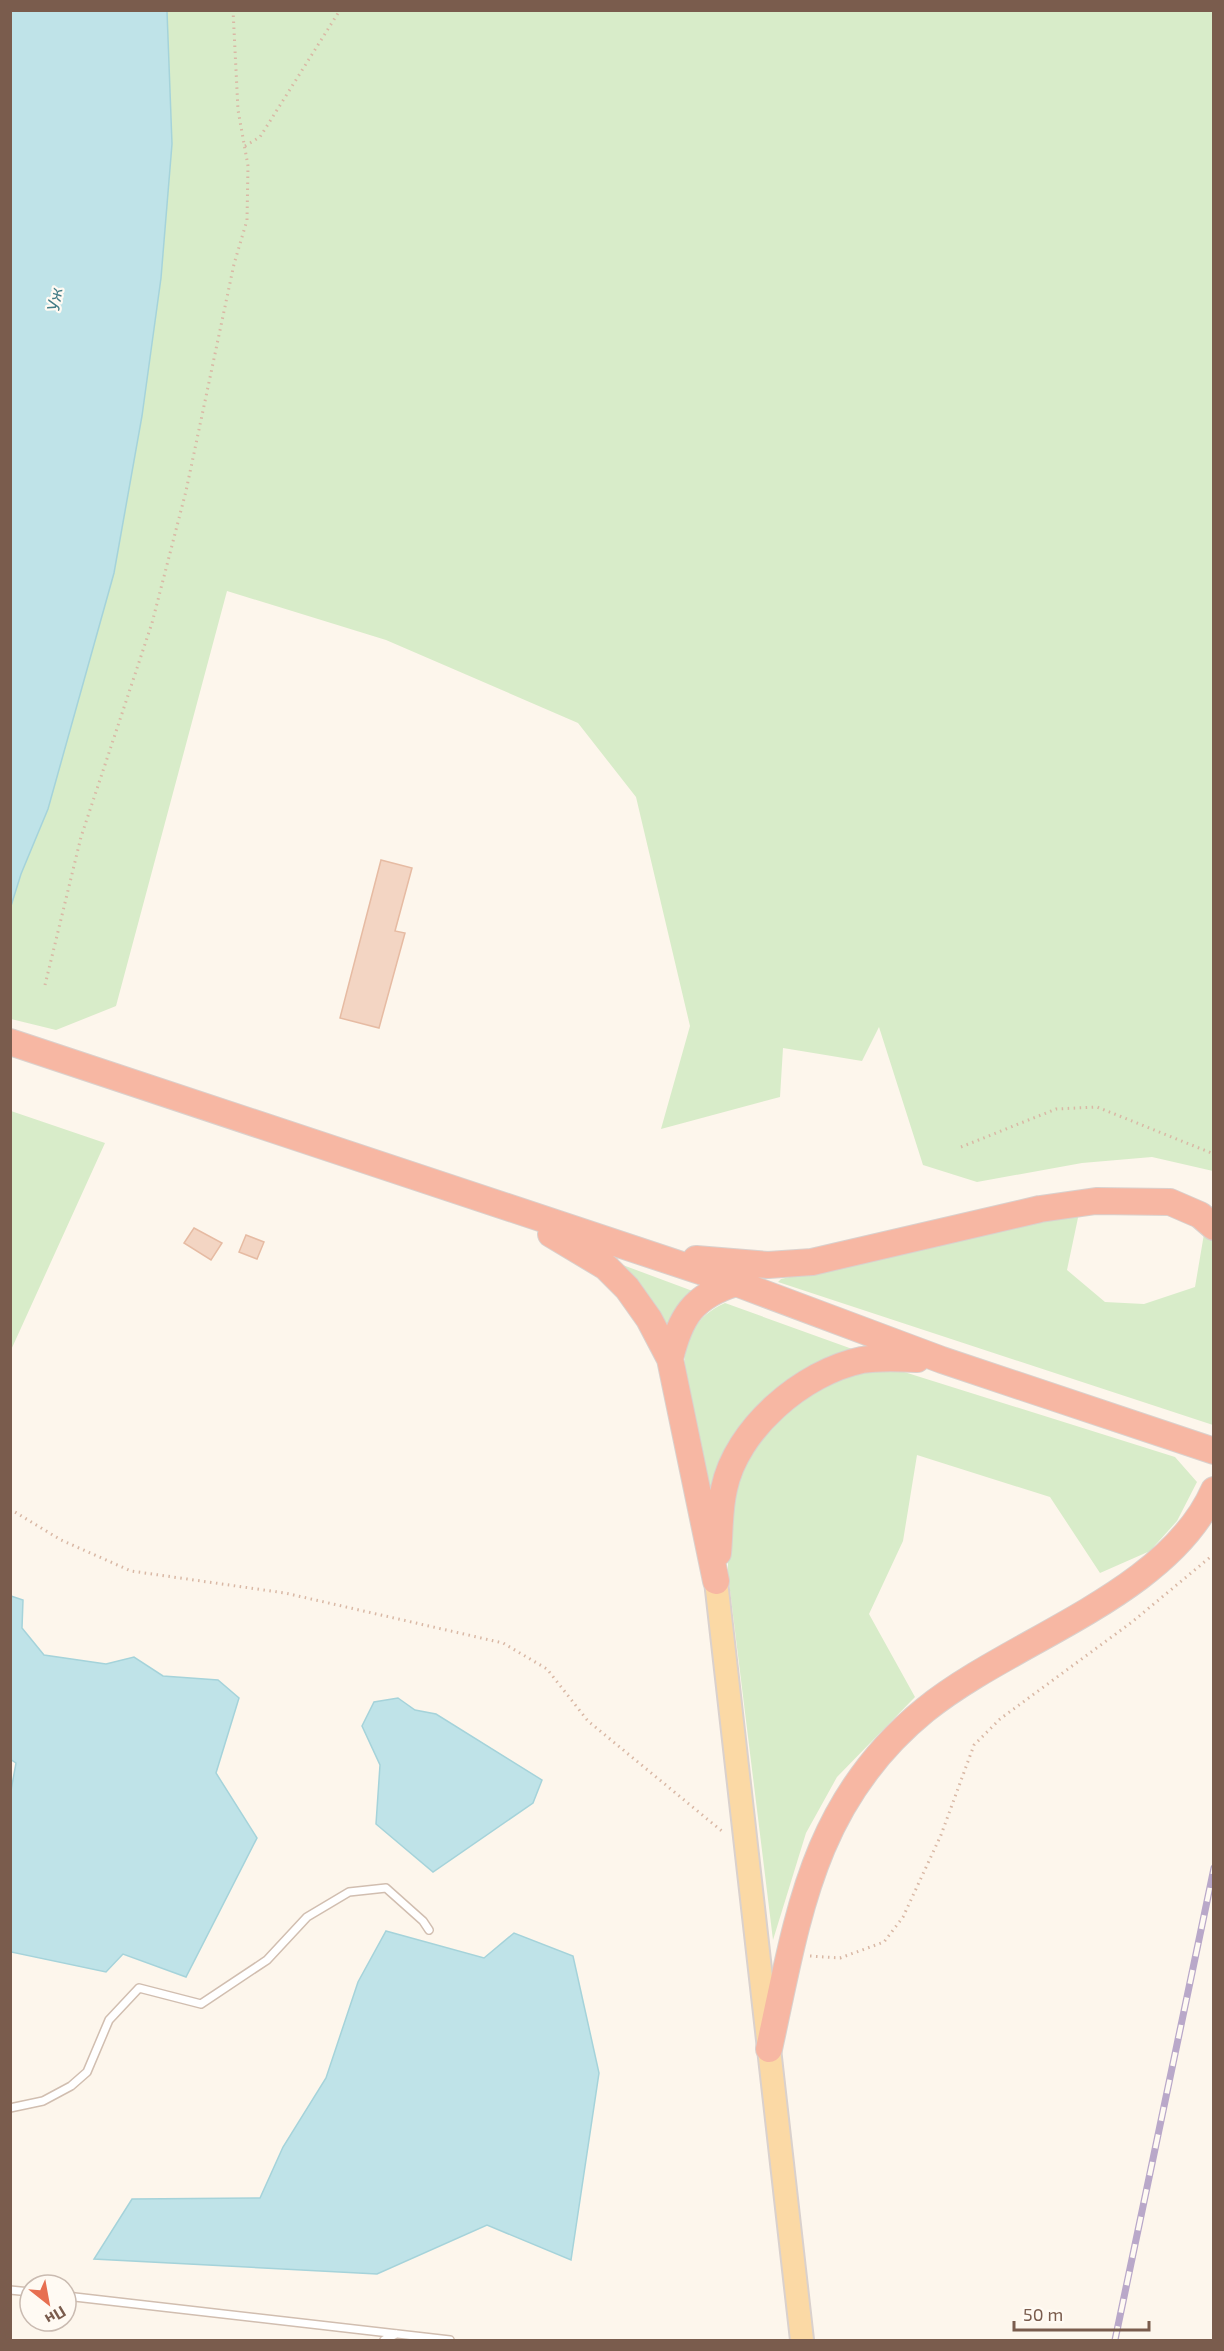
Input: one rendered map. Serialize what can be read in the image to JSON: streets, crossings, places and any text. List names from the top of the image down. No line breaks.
{"water":["Уж"],"scale_bar":"50 m","north":"bottom right"}
